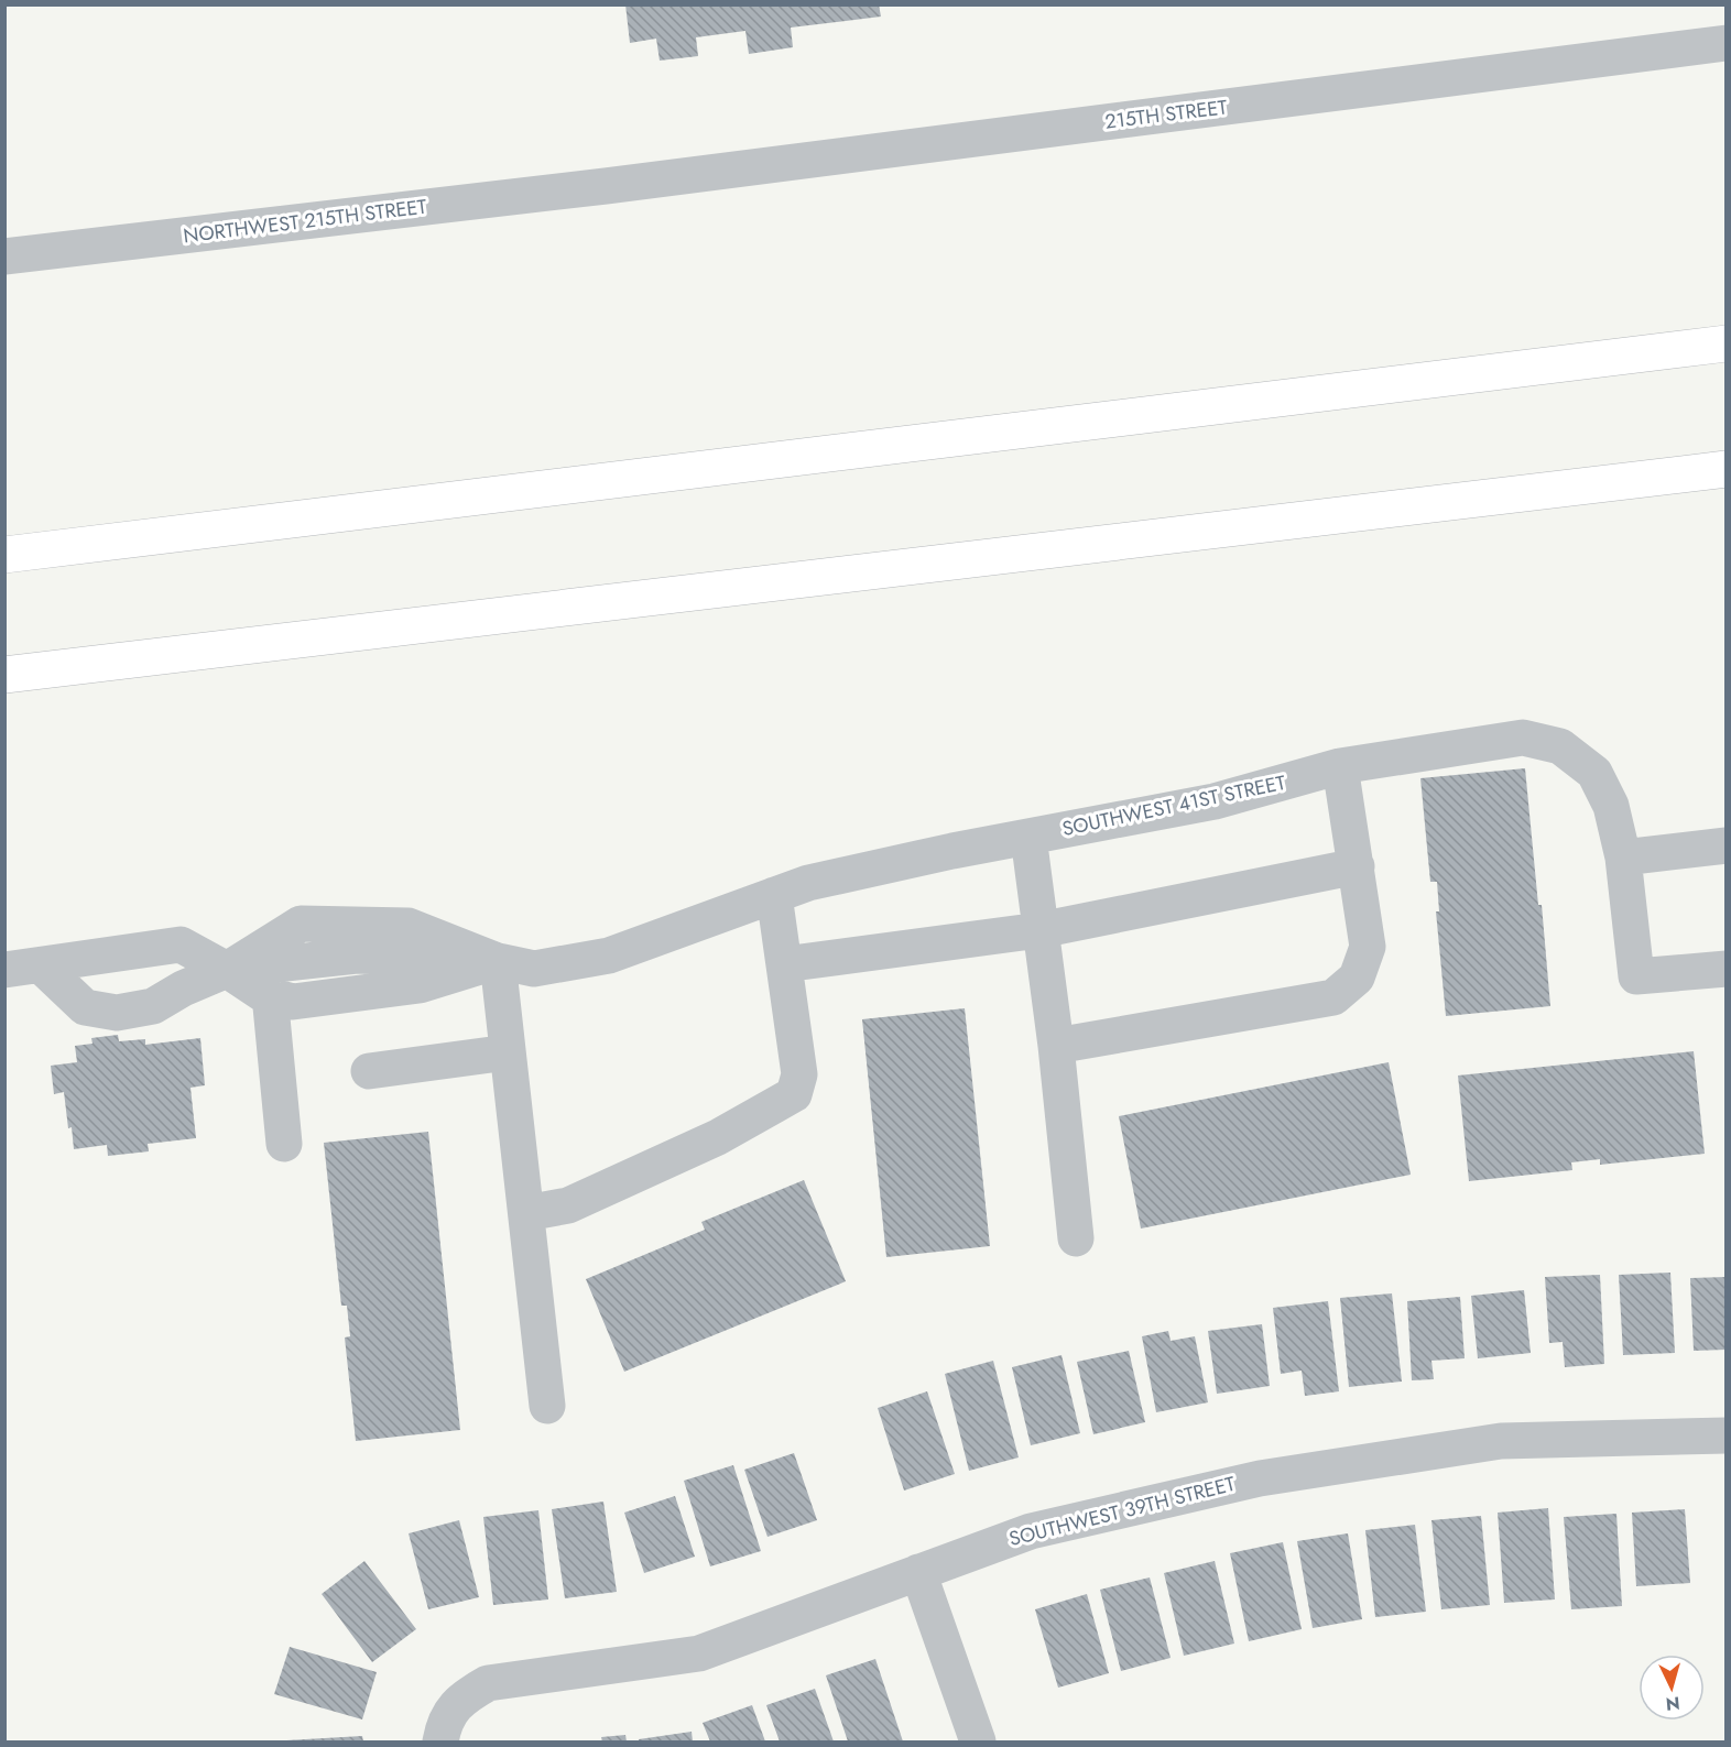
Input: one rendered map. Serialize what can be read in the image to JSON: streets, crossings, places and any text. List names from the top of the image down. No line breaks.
{"streets":{"street":["215TH STREET","NORTHWEST 215TH STREET","SOUTHWEST 41ST STREET","SOUTHWEST 39TH STREET"]},"crossings":[["215TH STREET","NORTHWEST 215TH STREET"]],"north":"bottom"}
